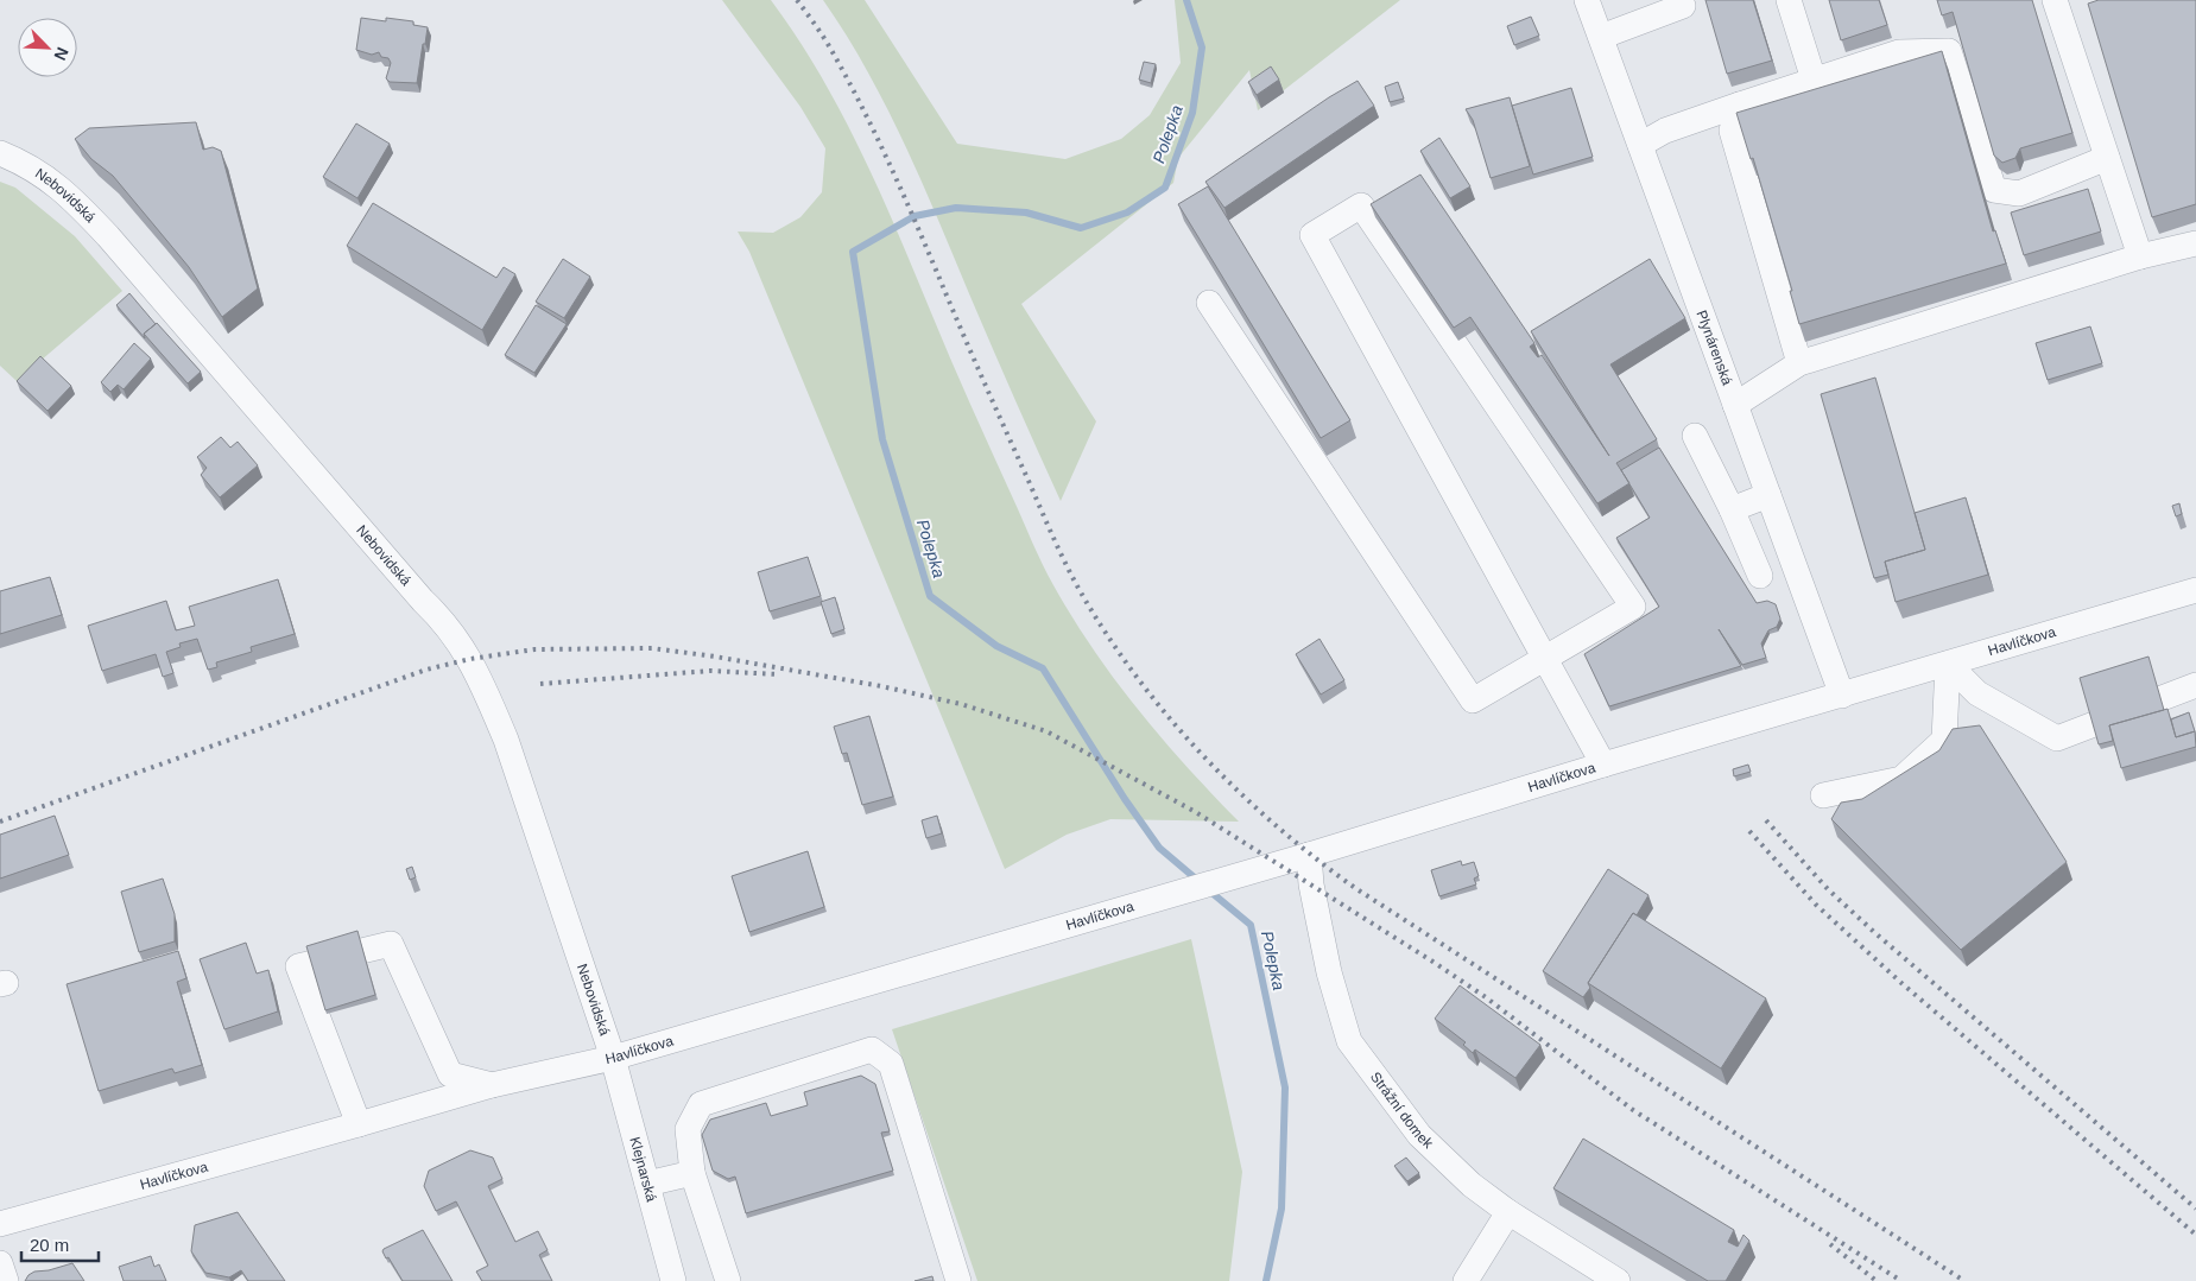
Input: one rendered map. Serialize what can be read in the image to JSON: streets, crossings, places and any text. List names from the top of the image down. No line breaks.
{"streets":{"street":["Nebovidská","Plynárenská","Havlíčkova","Strážní domek","Klejnarská"]},"crossings":[["Nebovidská","Havlíčkova"],["Nebovidská","Klejnarská"],["Plynárenská","Havlíčkova"],["Havlíčkova","Strážní domek"],["Havlíčkova","Klejnarská"]],"water":["Polepka"],"scale_bar":"20 m","north":"bottom right"}
